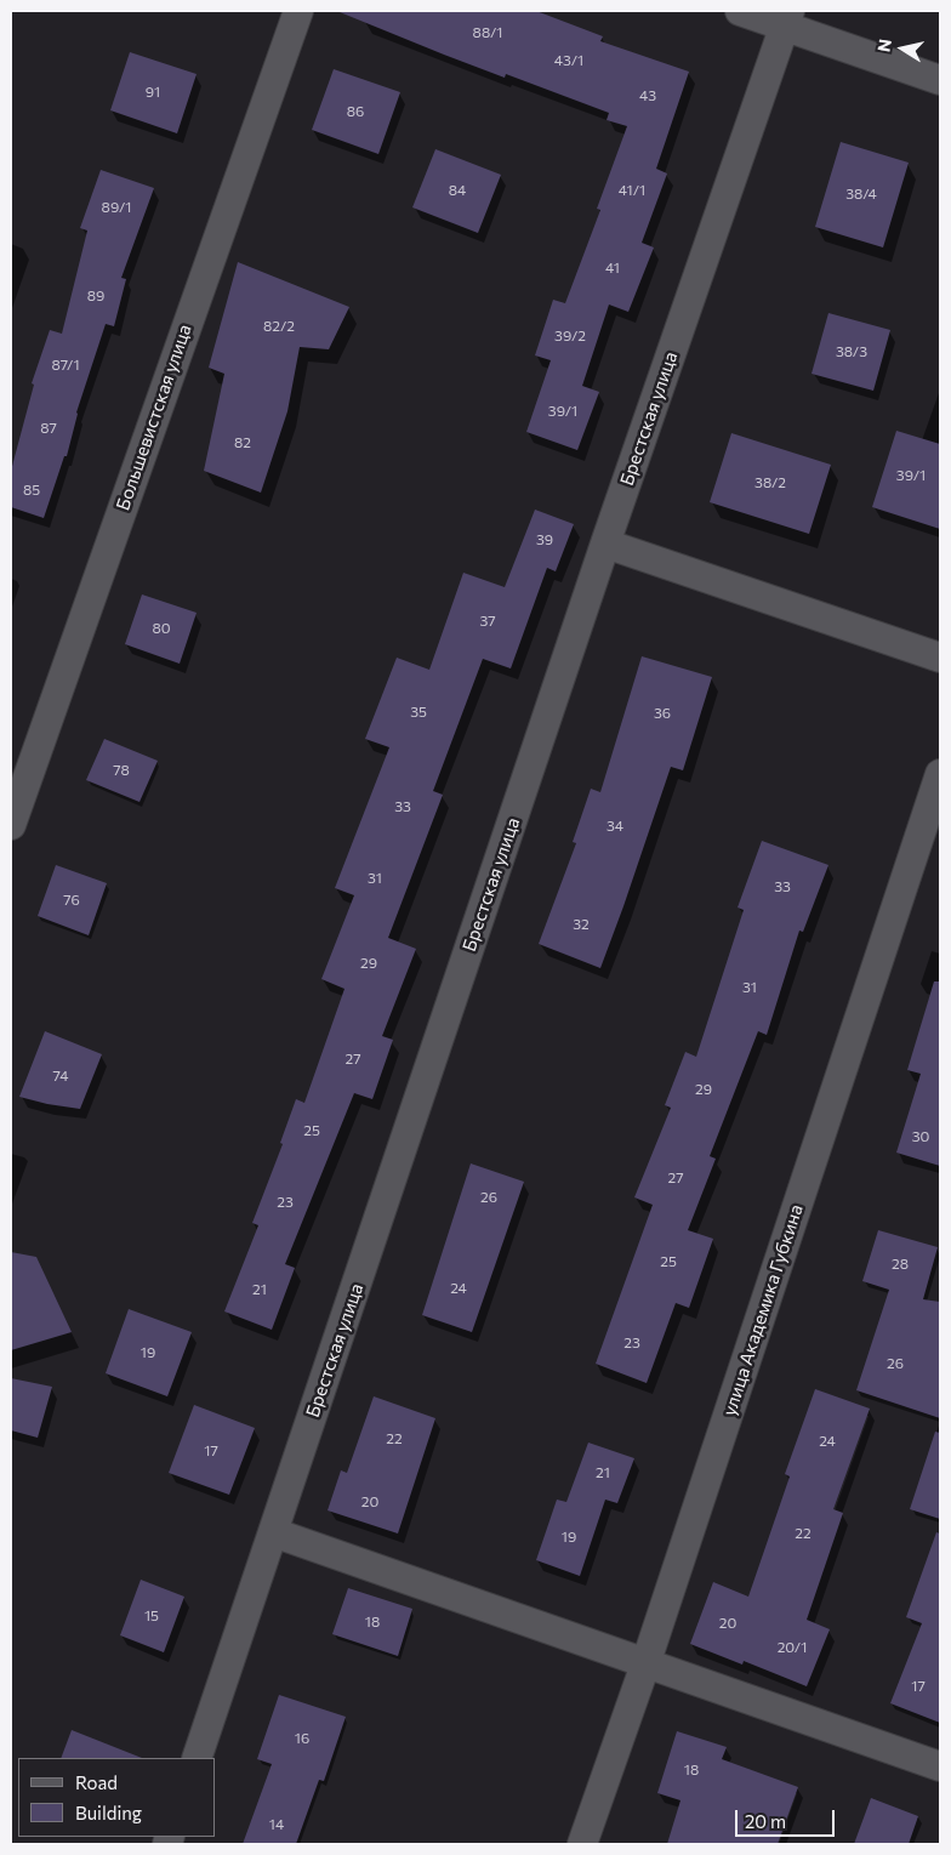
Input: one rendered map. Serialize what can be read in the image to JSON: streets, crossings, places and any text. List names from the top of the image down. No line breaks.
{"streets":{"street":["Большевистская улица","Брестская улица","улица Академика Губкина"]},"house_numbers":["88/1","43/1","91","43","86","84","41/1","38/4","89/1","41","89","82/2","39/2","38/3","87/1","39/1","87","82","39/1","38/2","85","39","37","80","35","36","78","33","34","31","33","76","32","29","31","27","74","29","25","30","27","26","23","25","28","24","21","23","19","26","22","24","17","21","20","22","19","15","18","20","20/1","17","16","18","14"],"legend":["Road","Building"],"scale_bar":"20 m","north":"left"}
